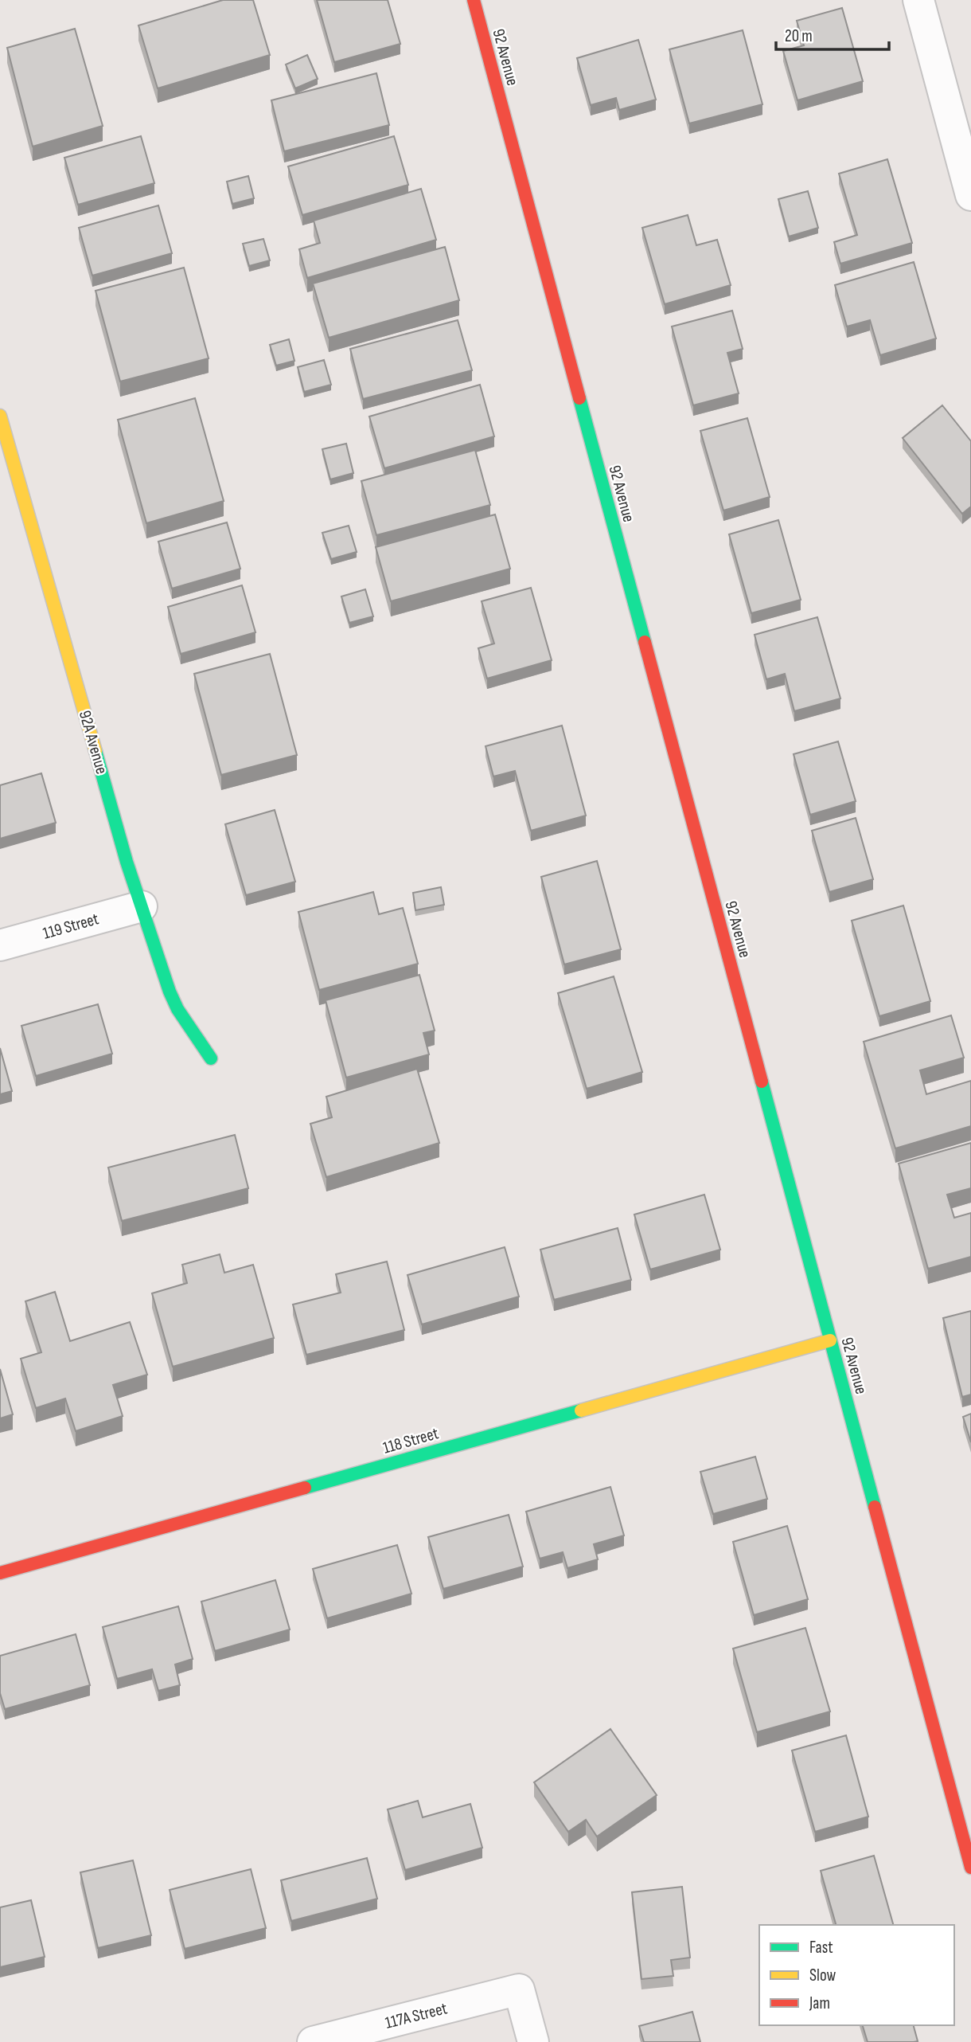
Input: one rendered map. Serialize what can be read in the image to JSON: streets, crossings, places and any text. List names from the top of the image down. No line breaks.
{"streets":{"street":["92 Avenue","92A Avenue","119 Street","118 Street","117A Street"]},"crossings":[["92 Avenue","118 Street"],["92A Avenue","119 Street"]],"legend":["Fast","Slow","Jam"],"scale_bar":"20 m"}
